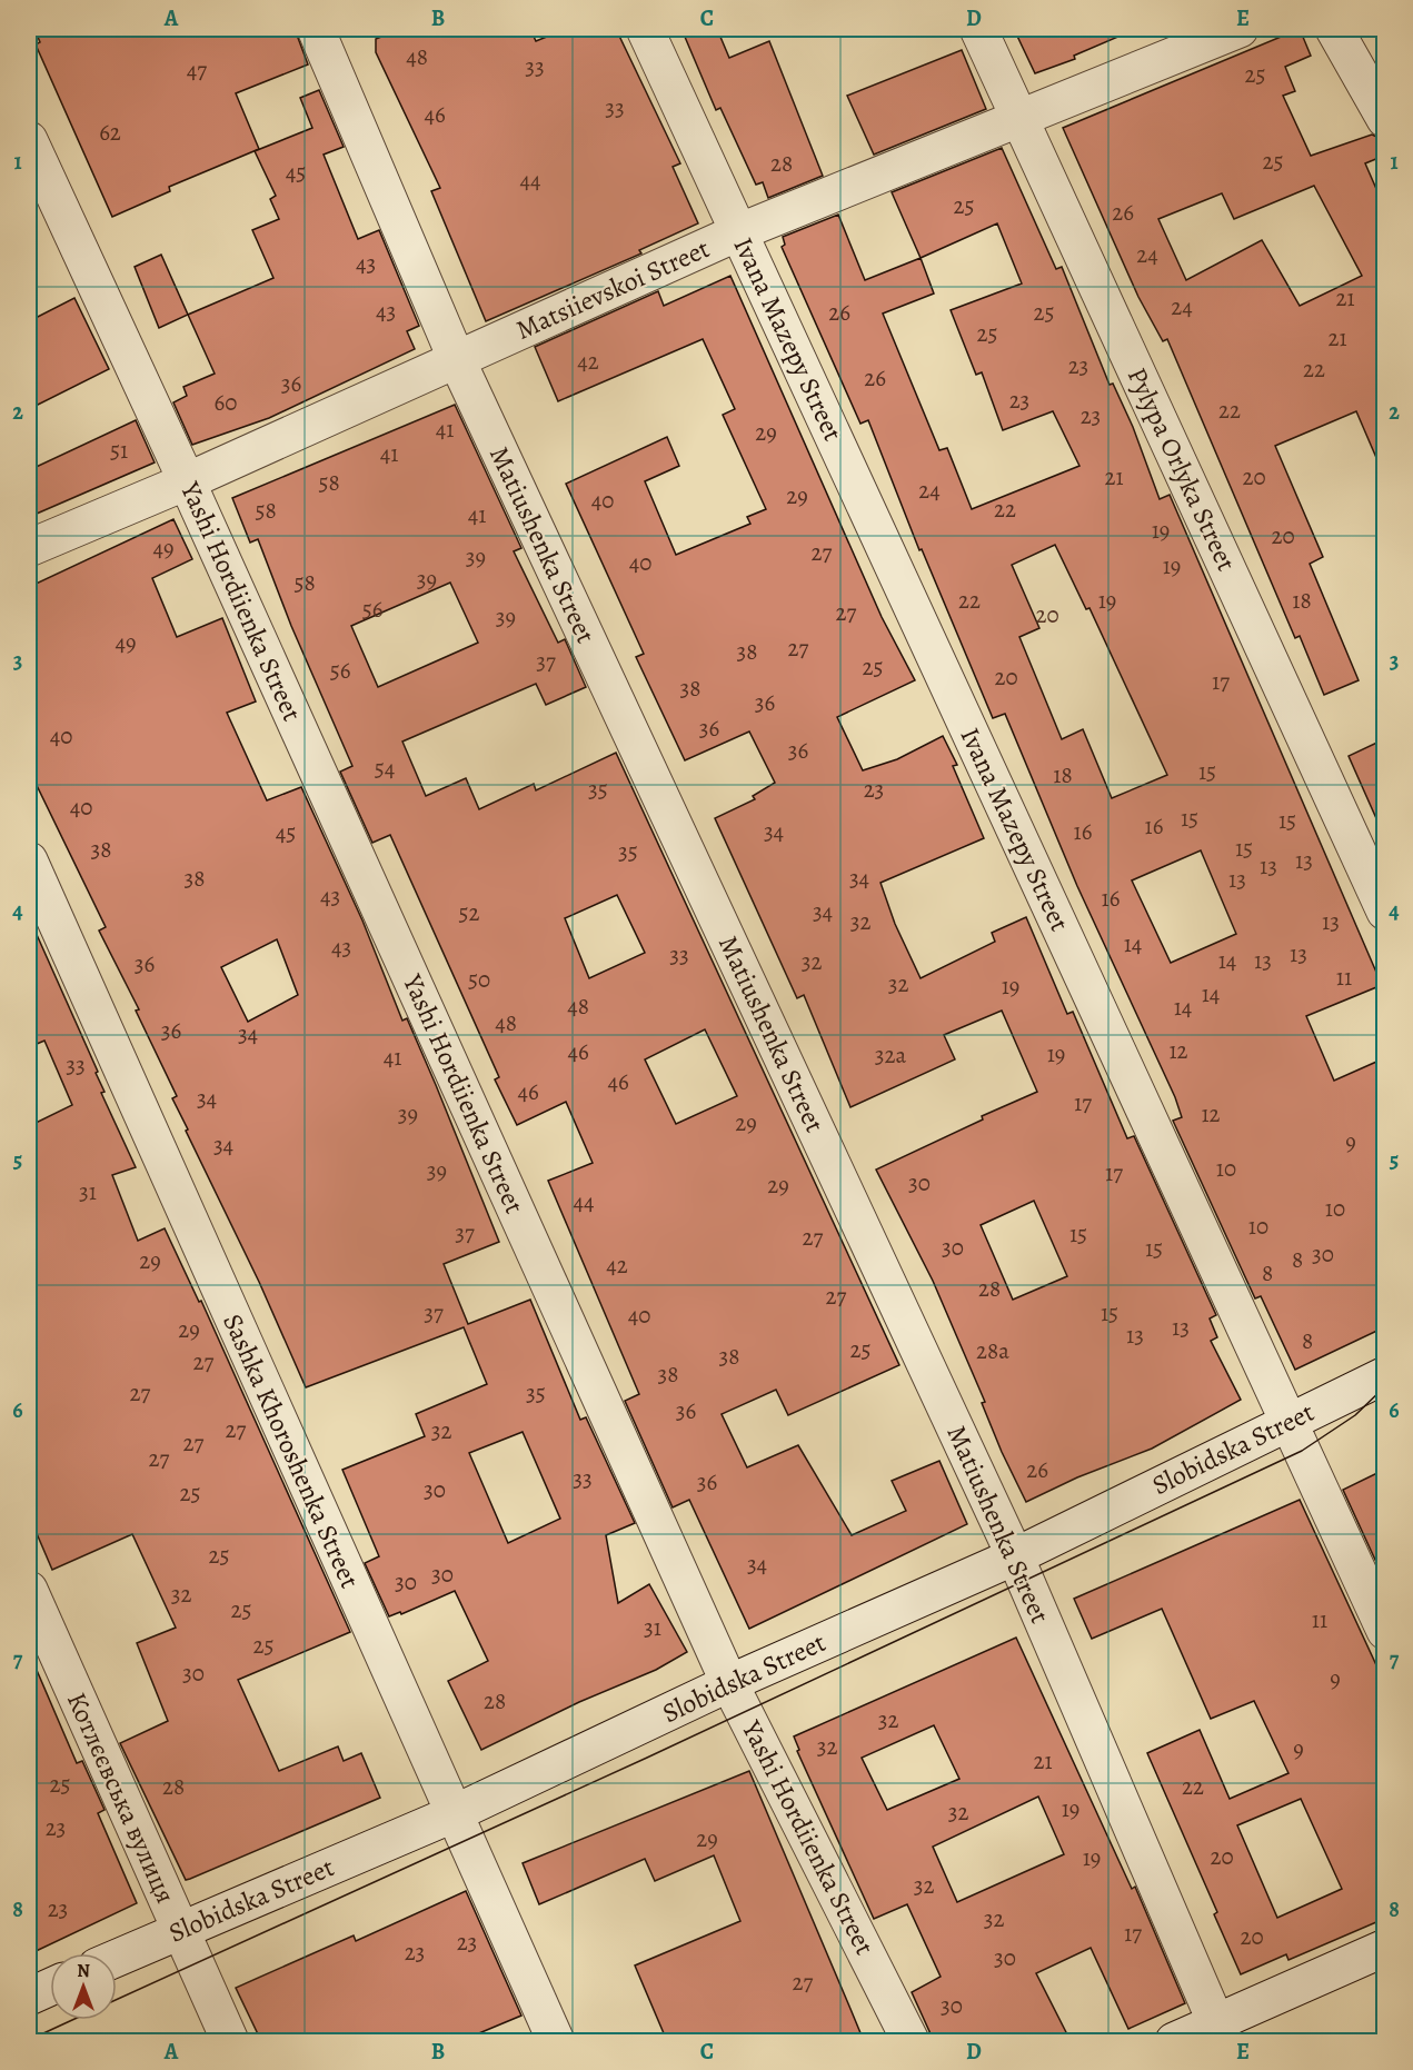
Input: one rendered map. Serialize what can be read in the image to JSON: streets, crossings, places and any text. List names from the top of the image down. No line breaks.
{"streets":{"street":["Matsiievskoi Street","Ivana Mazepy Street","Pylypa Orlyka Street","Matiushenka Street","Yashi Hordiienka Street","Slobidska Street","Sashka Khoroshenka Street","Котлєєвська вулиця"]},"crossings":[["Matsiievskoi Street","Ivana Mazepy Street"],["Matsiievskoi Street","Pylypa Orlyka Street"],["Matsiievskoi Street","Matiushenka Street"],["Matsiievskoi Street","Yashi Hordiienka Street"],["Ivana Mazepy Street","Slobidska Street"],["Matiushenka Street","Slobidska Street"],["Yashi Hordiienka Street","Slobidska Street"],["Slobidska Street","Sashka Khoroshenka Street"],["Slobidska Street","Котлєєвська вулиця"]],"house_numbers":["48","33","47","25","33","46","62","25","28","45","44","25","26","24","43","21","24","43","26","25","25","21","42","23","22","26","36","23","60","22","23","41","29","51","41","21","20","58","24","29","40","22","58","41","19","20","49","27","39","40","19","39","58","22","19","18","56","27","20","39","49","27","38","37","25","56","20","17","38","36","36","40","36","54","15","18","35","23","40","15","15","16","34","16","45","15","38","35","13","13","38","34","13","43","16","34","52","32","13","14","43","13","33","14","13","32","36","11","50","32","19","14","48","14","48","36","34","12","46","19","32а","41","33","46","46","34","17","39","12","29","9","34","10","39","17","30","29","31","44","10","10","37","15","27","30","15","30","8","29","42","8","28","27","37","15","40","13","29","13","8","25","28а","38","27","38","27","35","36","27","32","27","27","26","33","36","30","25","25","34","30","30","32","25","11","31","25","30","9","28","32","32","9","21","25","28","22","19","32","23","29","20","19","32","23","32","17","20","23","23","30","27","30"],"north":"top","grid":{"columns":["A","B","C","D","E"],"rows":["1","2","3","4","5","6","7","8"]}}
